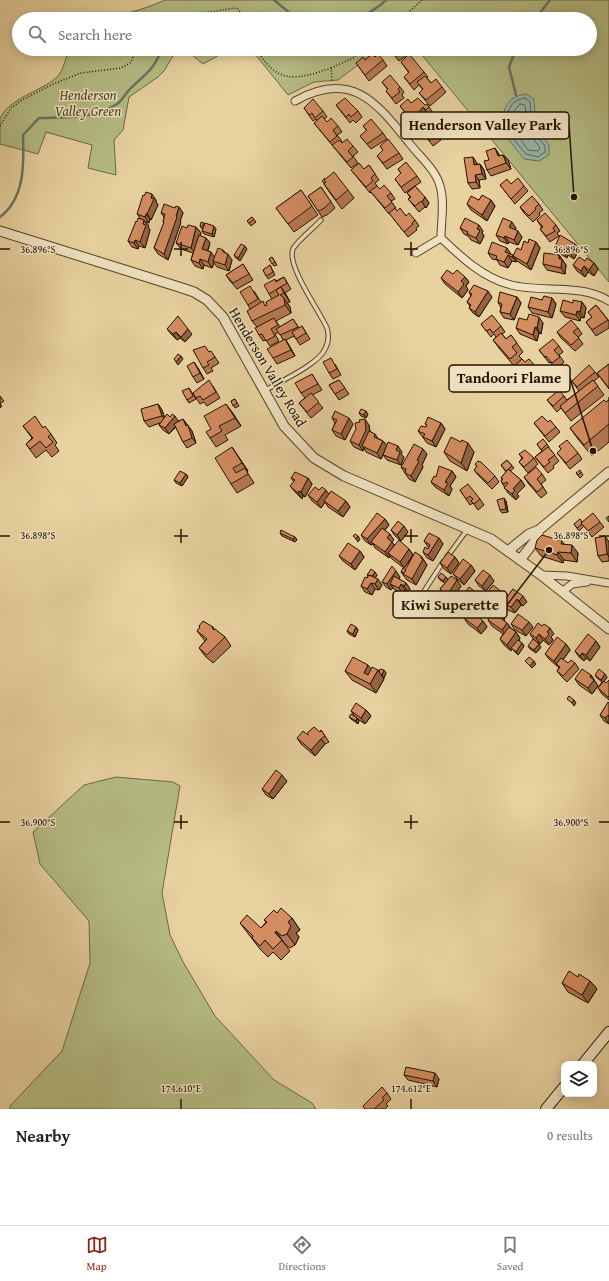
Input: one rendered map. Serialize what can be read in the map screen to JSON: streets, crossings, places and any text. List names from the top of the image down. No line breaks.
{"streets":{"street":["Henderson Valley Road"]},"parks":["Henderson Valley Green"],"places":["Henderson Valley Park","Tandoori Flame","Kiwi Superette"],"page":{"search":"Search here","heading":["Nearby","0 results"],"nav":["Map","Directions","Saved"]},"coordinates":["36.896°S","36.898°S","36.900°S","174.610°E","174.612°E"]}
